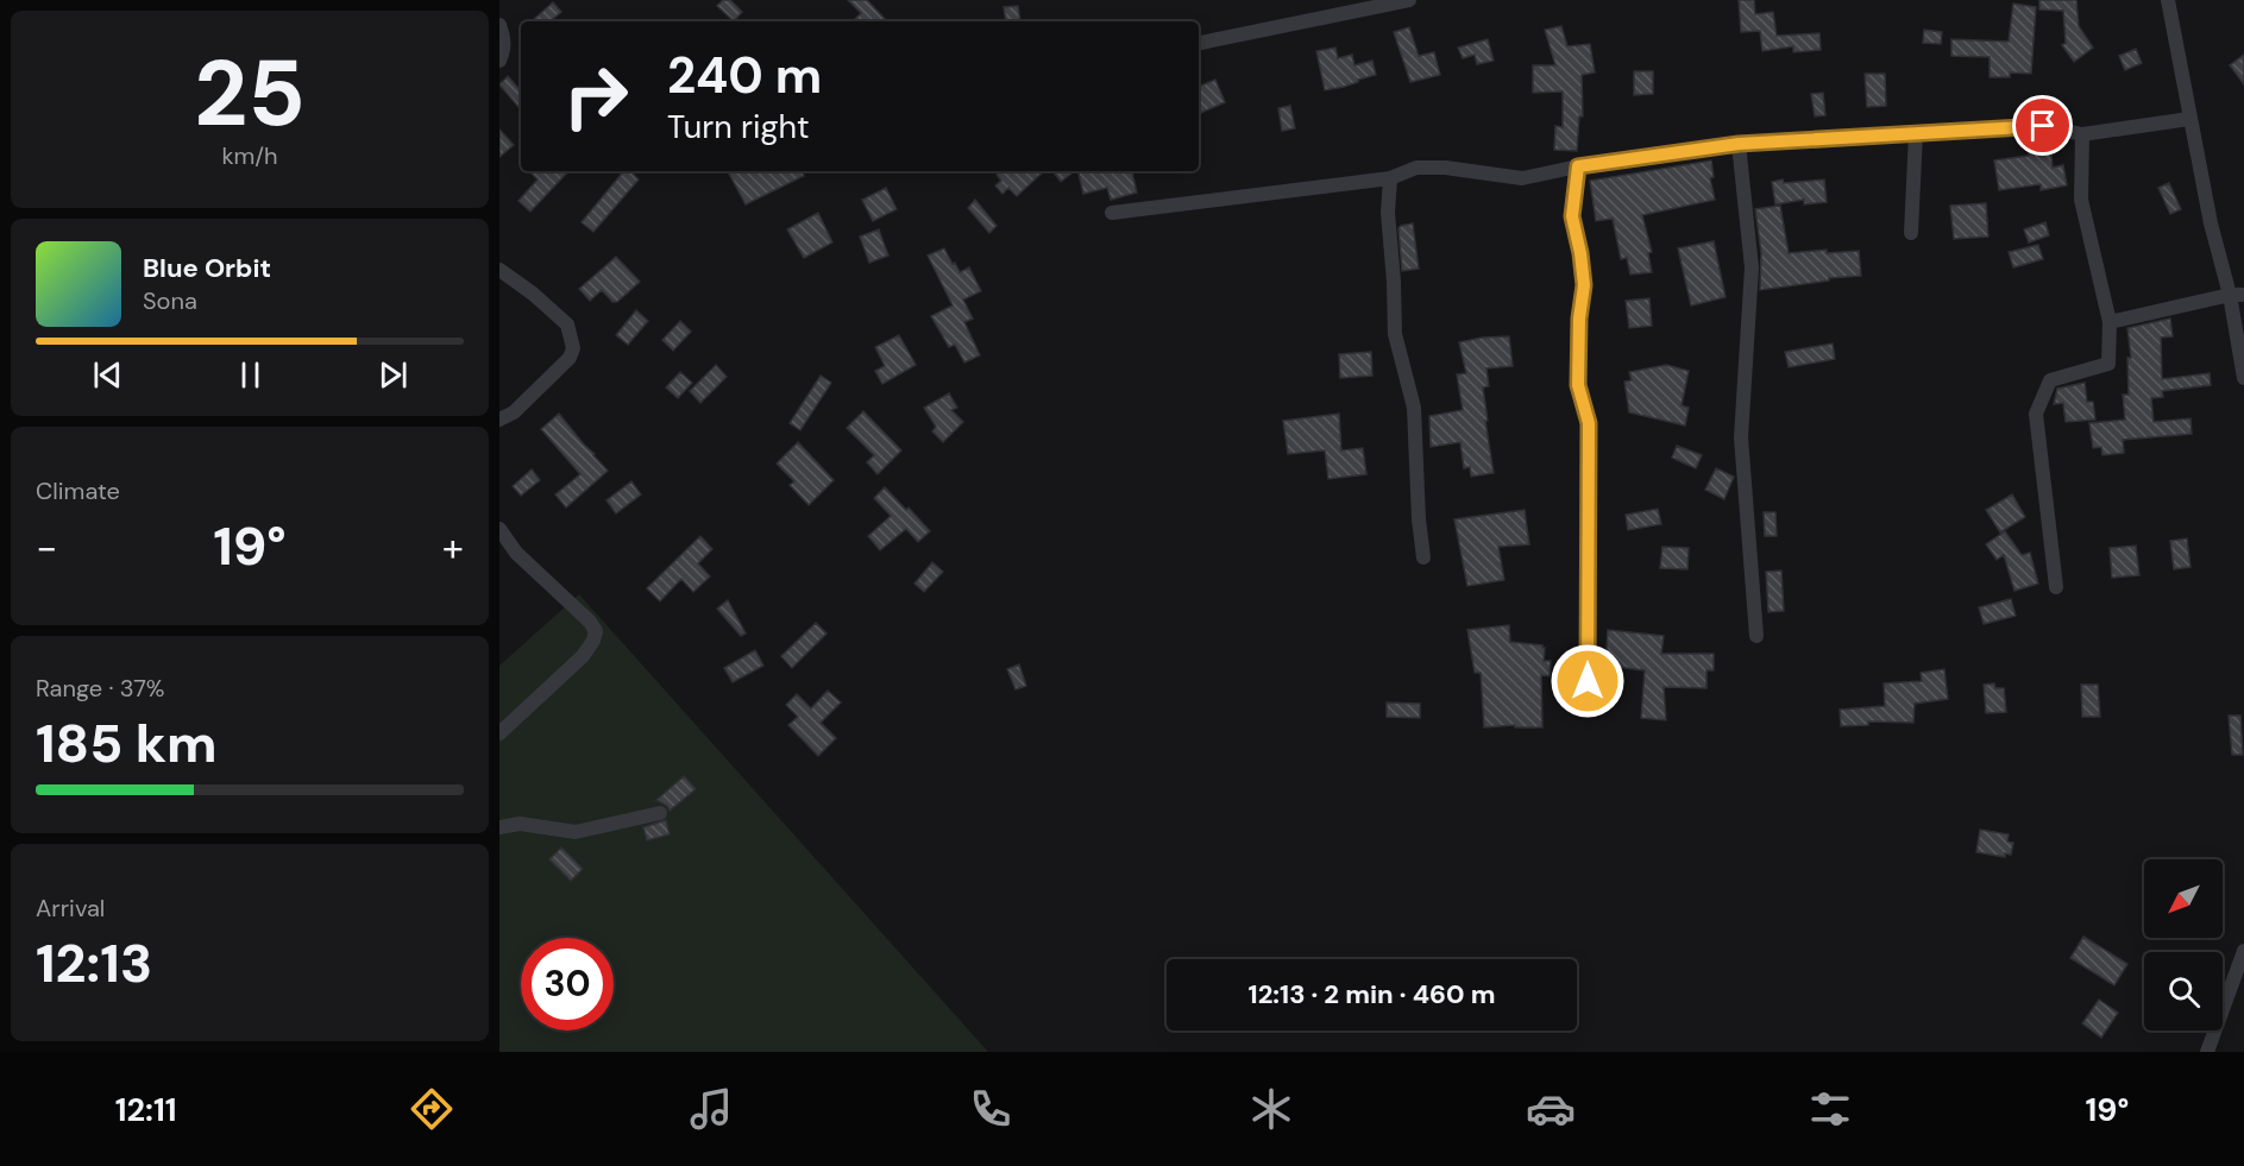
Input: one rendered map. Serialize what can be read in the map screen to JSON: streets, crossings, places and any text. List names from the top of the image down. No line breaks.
{"north":"bottom left","page":{"tile":[["25","km/h"],"Climate",["Range · 37%","185 km"],["Arrival","12:13"]],"turn":["240 m","Turn right"],"song":["Blue Orbit","Sona"],"heat":["−","19°","+"],"limit":"30","trip":"12:13 · 2 min · 460 m","tabs":["12:11","19°"]}}
